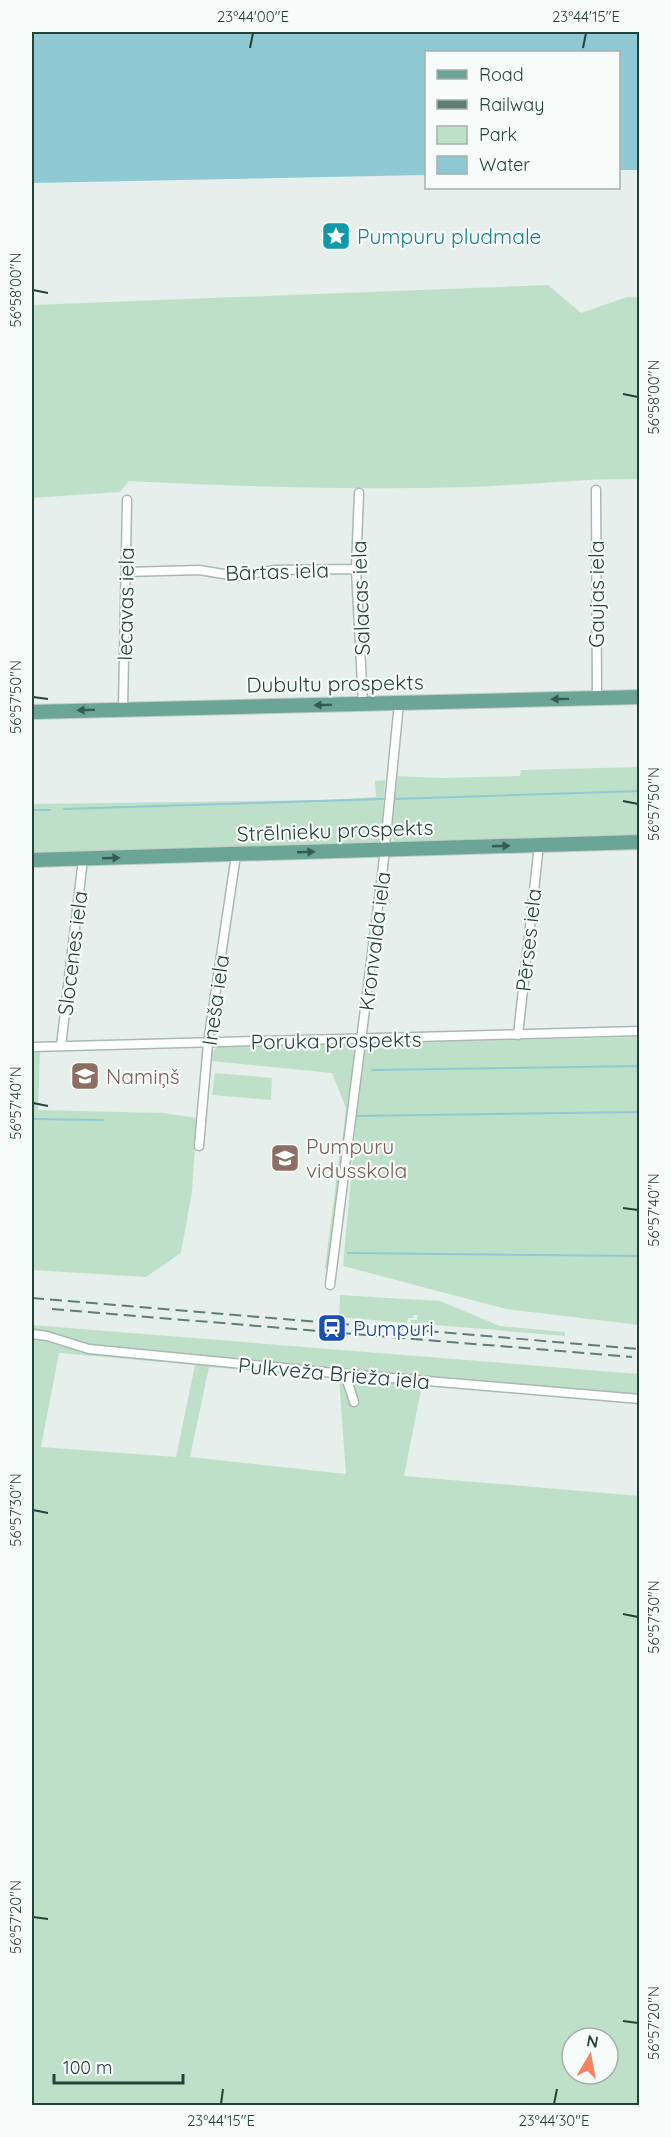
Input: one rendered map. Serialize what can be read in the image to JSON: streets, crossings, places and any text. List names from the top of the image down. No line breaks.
{"streets":{"main road":["Dubultu prospekts","Strēlnieku prospekts"],"street":["Bārtas iela","Gaujas iela","Salacas iela","Iecavas iela","Pērses iela","Kronvalda iela","Slocenes iela","Ineša iela","Poruka prospekts","Pulkveža Brieža iela"]},"crossings":[["Bārtas iela","Salacas iela"],["Bārtas iela","Iecavas iela"],["Gaujas iela","Dubultu prospekts"],["Salacas iela","Dubultu prospekts"],["Iecavas iela","Dubultu prospekts"],["Dubultu prospekts","Kronvalda iela"],["Strēlnieku prospekts","Pērses iela"],["Strēlnieku prospekts","Kronvalda iela"],["Strēlnieku prospekts","Slocenes iela"],["Strēlnieku prospekts","Ineša iela"],["Pērses iela","Poruka prospekts"],["Kronvalda iela","Poruka prospekts"],["Slocenes iela","Poruka prospekts"],["Ineša iela","Poruka prospekts"]],"one_way":["Dubultu prospekts","Strēlnieku prospekts"],"places":{"place":["Pumpuru pludmale"],"school or university":["Namiņš","Pumpuru vidusskola"],"station":["Pumpuri"]},"legend":["Road","Railway","Park","Water"],"scale_bar":"100 m","north":"top","coordinates":["23°44'00\"E","23°44'15\"E","56°58'00\"N","56°57'50\"N","56°57'40\"N","56°57'30\"N","56°57'20\"N","23°44'30\"E"]}
